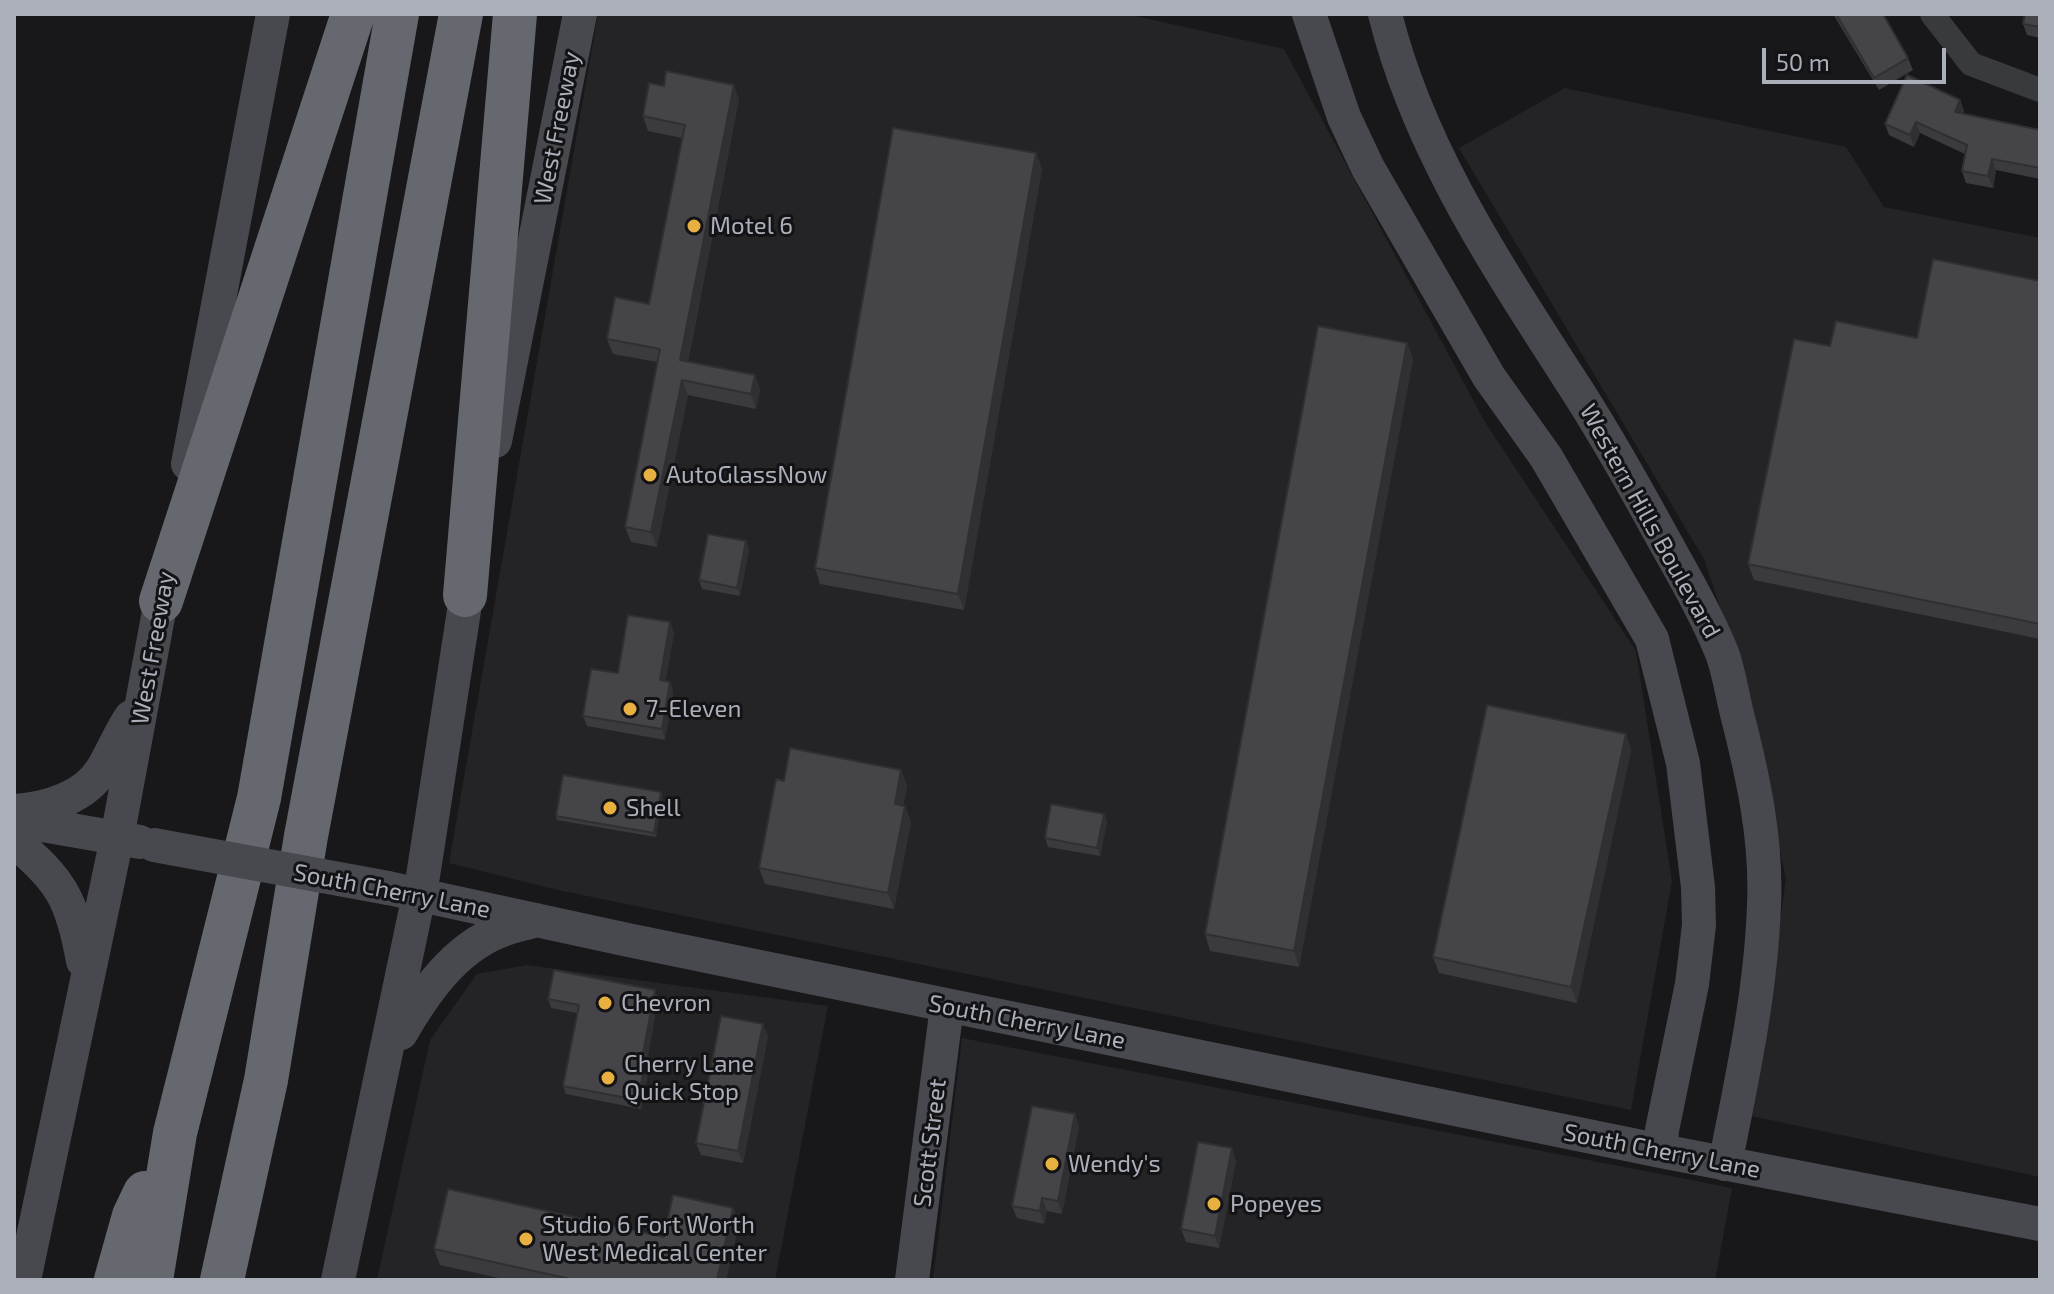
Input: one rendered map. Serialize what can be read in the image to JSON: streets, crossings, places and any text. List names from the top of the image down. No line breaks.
{"streets":{"street":["West Freeway","Western Hills Boulevard","South Cherry Lane","Scott Street"]},"crossings":[["West Freeway","South Cherry Lane"],["Western Hills Boulevard","South Cherry Lane"],["South Cherry Lane","Scott Street"]],"places":["Motel 6","AutoGlassNow","7-Eleven","Shell","Chevron","Cherry Lane Quick Stop","Wendy's","Popeyes","Studio 6 Fort Worth West Medical Center"],"scale_bar":"50 m"}
